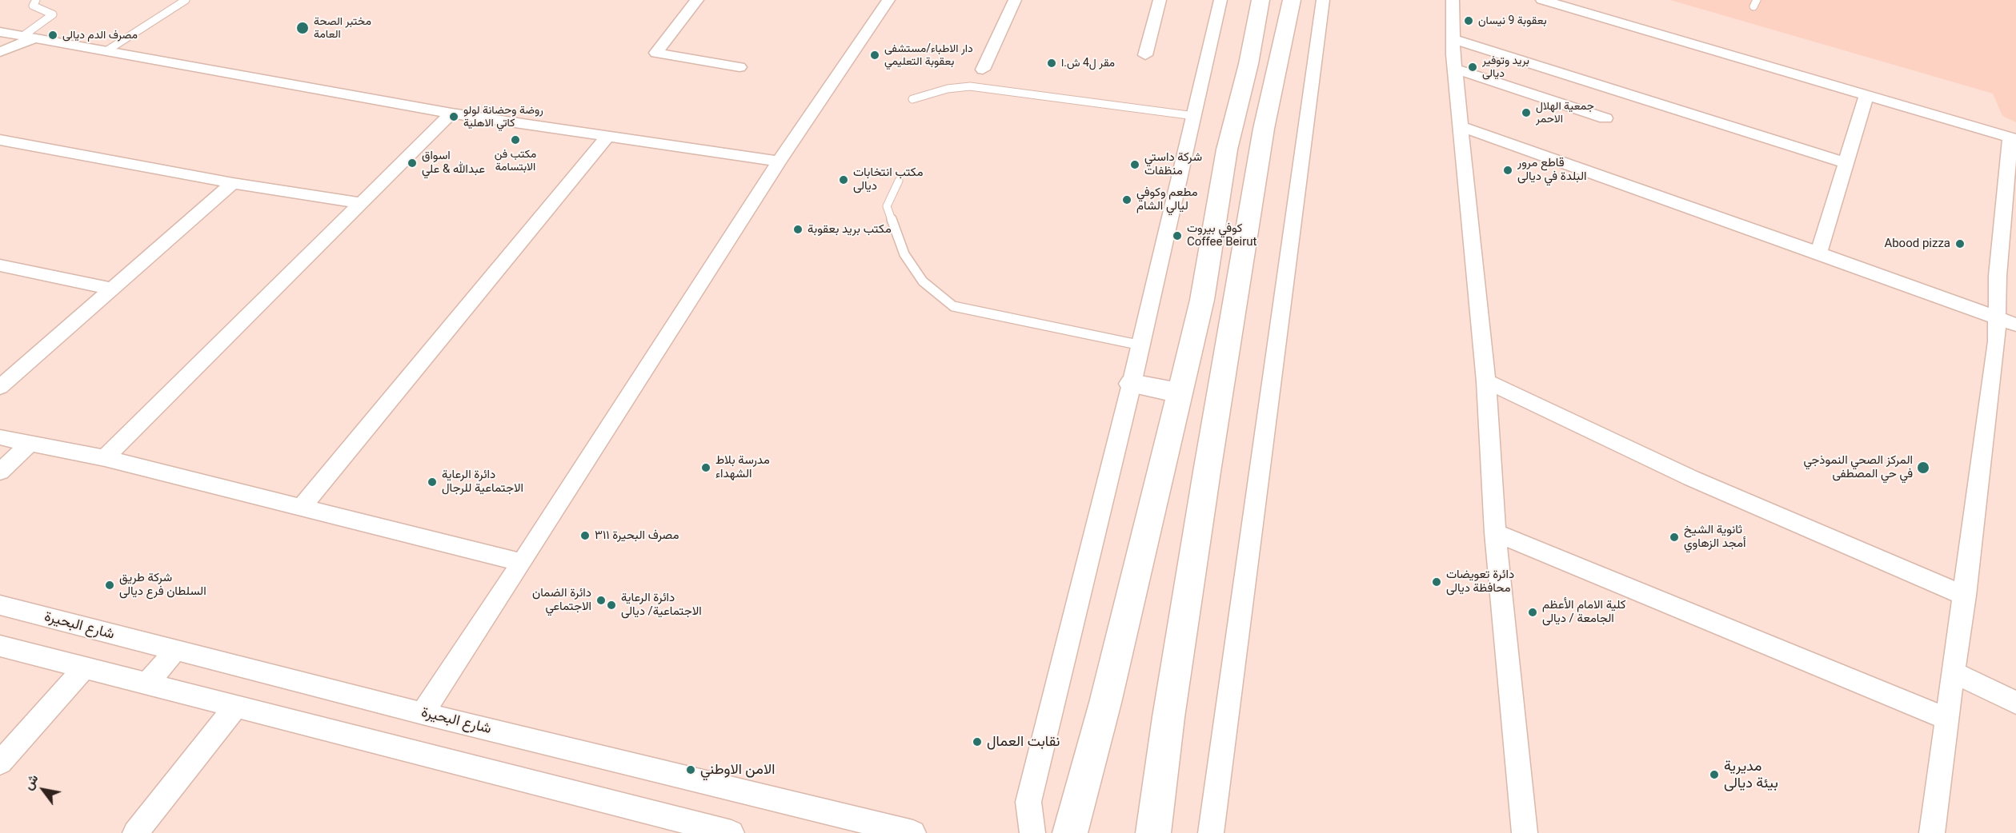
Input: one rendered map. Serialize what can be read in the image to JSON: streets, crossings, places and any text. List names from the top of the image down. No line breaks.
{"streets":{"street":["شارع البحيرة"]},"places":["بعقوبة 9 نيسان","مختبر الصحة العامة","مصرف الدم ديالى","دار الاطباء/مستشفى بعقوبة التعليمي","مقر ل4 ش.ا","بريد وتوفير ديالى","جمعية الهلال الاحمر","روضة وحضانة لولو كاتي الاهلية","مكتب فن الابتسامة","اسواق عبدالله & علي","شركة داستي منظفات","قاطع مرور البلدة في ديالى","مكتب انتخابات ديالى","مطعم وكوفي ليالي الشام","مكتب بريد بعقوبة","كوفي بيروت Coffee Beirut","Abood pizza","مدرسة بلاط الشهداء","المركز الصحي النموذجي في حي المصطفى","دائرة الرعاية الاجتماعية للرجال","مصرف البحيرة ٣١١","ثانوية الشيخ أمجد الزهاوي","دائرة تعويضات محافظة ديالى","شركة طريق السلطان فرع ديالى","دائرة الضمان الاجتماعي","دائرة الرعاية الاجتماعية/ ديالى","كلية الامام الأعظم الجامعة / ديالى","نقابت العمال","الامن الاوطني","مديرية بيئة ديالى"],"north":"top left"}
